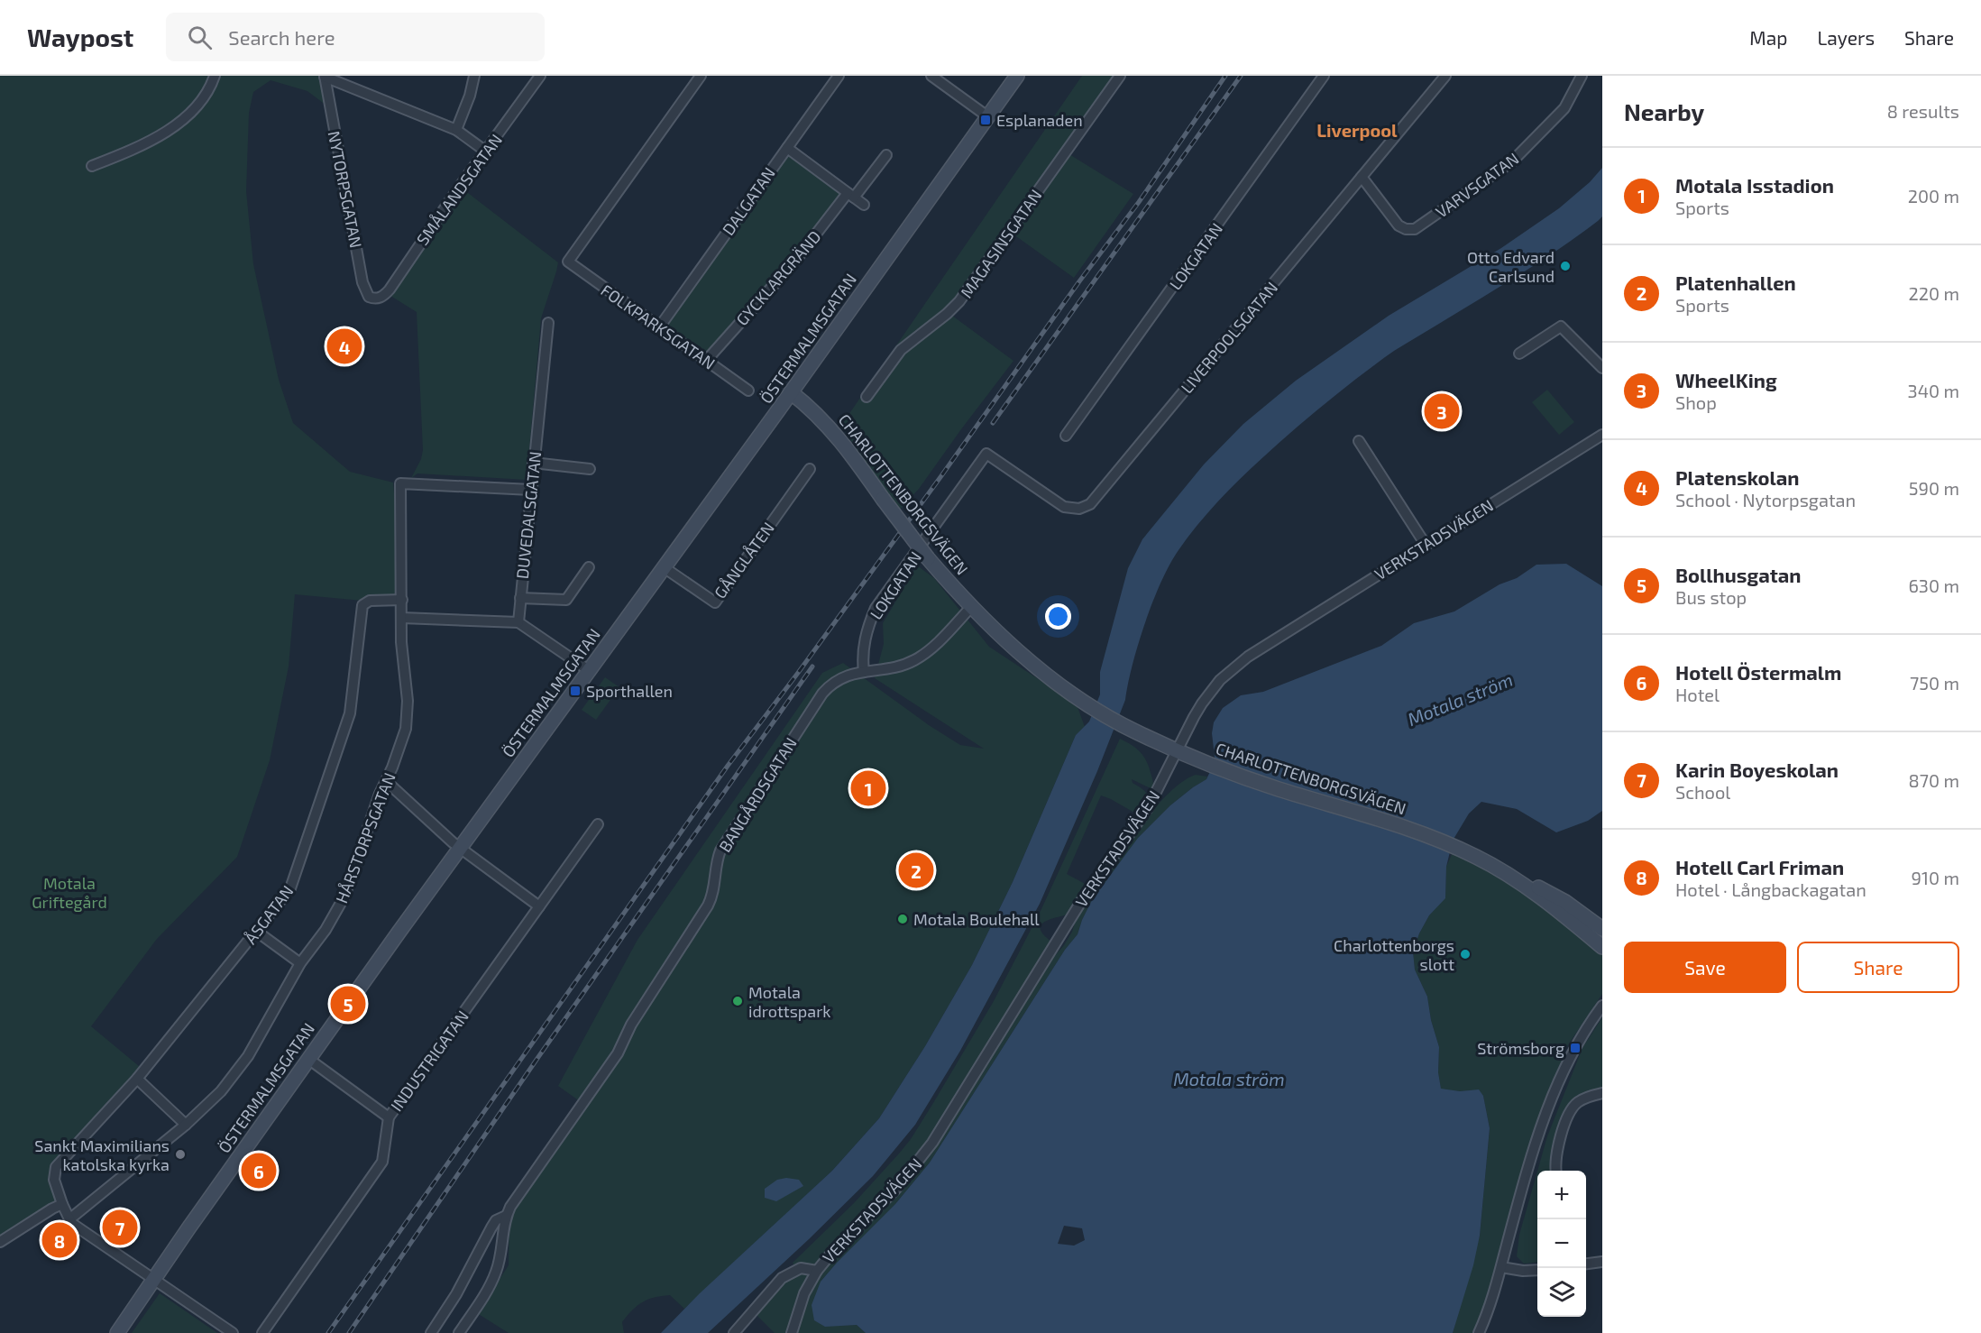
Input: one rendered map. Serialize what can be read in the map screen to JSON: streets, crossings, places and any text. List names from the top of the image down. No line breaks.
{"streets":{"main road":["ÖSTERMALMSGATAN","CHARLOTTENBORGSVÄGEN"],"street":["VARVSGATAN","NYTORPSGATAN","SMÅLANDSGATAN","DALGATAN","MAGASINSGATAN","LOKGATAN","GYCKLARGRÄND","FOLKPARKSGATAN","LIVERPOOLSGATAN","DUVEDALSGATAN","VERKSTADSVÄGEN","GÅNGLÅTEN","BANGÅRDSGATAN","HÅRSTORPSGATAN","ÅSGATAN","INDUSTRIGATAN"]},"crossings":[["VARVSGATAN","LIVERPOOLSGATAN"],["NYTORPSGATAN","SMÅLANDSGATAN"],["DALGATAN","FOLKPARKSGATAN"],["LOKGATAN","LIVERPOOLSGATAN"],["LOKGATAN","BANGÅRDSGATAN"],["GYCKLARGRÄND","FOLKPARKSGATAN"],["ÖSTERMALMSGATAN","CHARLOTTENBORGSVÄGEN"],["ÖSTERMALMSGATAN","GÅNGLÅTEN"],["CHARLOTTENBORGSVÄGEN","VERKSTADSVÄGEN"],["CHARLOTTENBORGSVÄGEN","BANGÅRDSGATAN"],["DUVEDALSGATAN","HÅRSTORPSGATAN"],["HÅRSTORPSGATAN","ÅSGATAN"]],"districts":["Liverpool"],"water":["Motala ström"],"parks":["Motala Griftegård"],"places":{"transit":["Esplanaden","Sporthallen","Strömsborg"],"other":["Otto Edvard Carlsund","Motala Boulehall","Charlottenborgs slott","Motala idrottspark","Sankt Maximilians katolska kyrka"]},"page":{"header":"Waypost","search":"Search here","nav":["Map","Layers","Share"],"heading":["Nearby","8 results"],"list":[{"mark":"1","name":"Motala Isstadion","note":"Sports","value":"200 m"},{"mark":"2","name":"Platenhallen","note":"Sports","value":"220 m"},{"mark":"3","name":"WheelKing","note":"Shop","value":"340 m"},{"mark":"4","name":"Platenskolan","note":"School · Nytorpsgatan","value":"590 m"},{"mark":"5","name":"Bollhusgatan","note":"Bus stop","value":"630 m"},{"mark":"6","name":"Hotell Östermalm","note":"Hotel","value":"750 m"},{"mark":"7","name":"Karin Boyeskolan","note":"School","value":"870 m"},{"mark":"8","name":"Hotell Carl Friman","note":"Hotel · Långbackagatan","value":"910 m"}],"pins":["4","3","1","2","5","6","7","8"],"buttons":["Save","Share"],"map_buttons":["+","−"]}}
